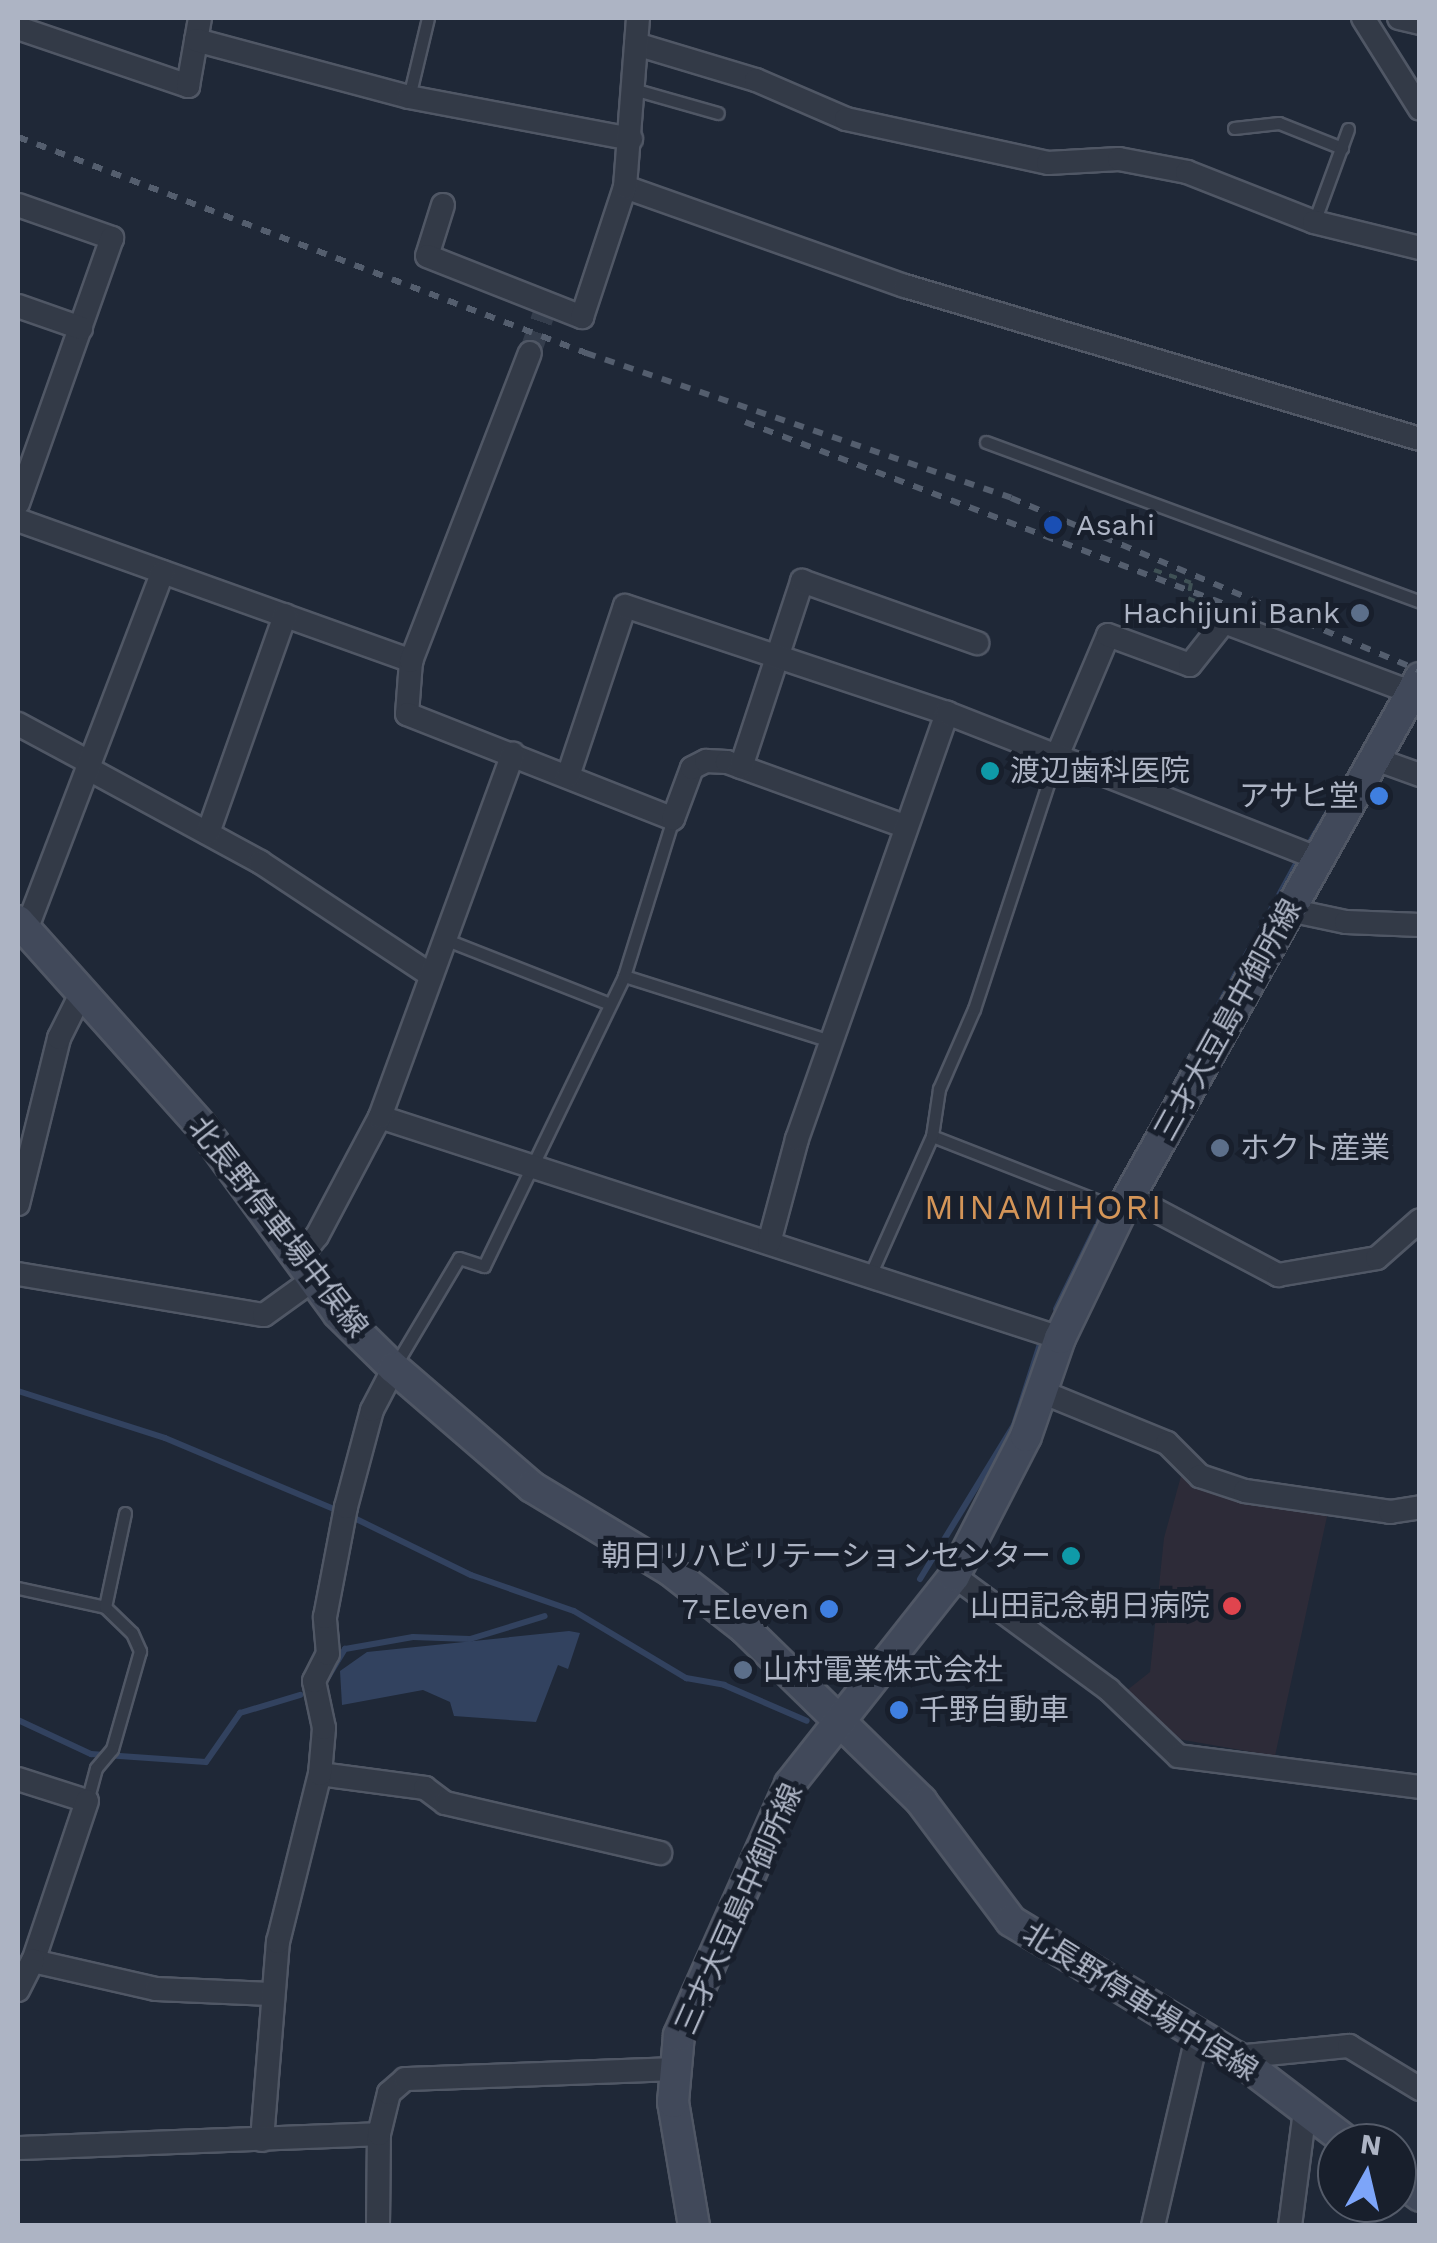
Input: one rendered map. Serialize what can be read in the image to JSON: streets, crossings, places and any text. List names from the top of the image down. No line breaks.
{"streets":{"main road":["三才大豆島中御所線","北長野停車場中俣線"]},"crossings":[["三才大豆島中御所線","北長野停車場中俣線"]],"districts":["MINAMIHORI"],"places":["Asahi","Hachijuni Bank","渡辺歯科医院","アサヒ堂","ホクト産業","朝日リハビリテーションセンター","山田記念朝日病院","7-Eleven","山村電業株式会社","千野自動車"],"north":"top"}
